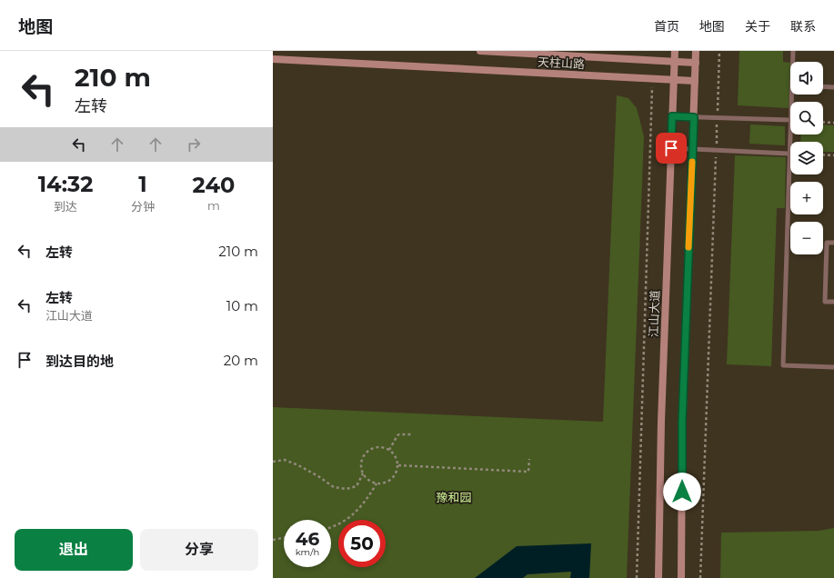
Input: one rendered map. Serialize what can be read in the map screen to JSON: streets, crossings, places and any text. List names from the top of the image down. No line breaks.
{"streets":{"main road":["天柱山路","江山大道"]},"crossings":[["天柱山路","江山大道"]],"parks":["豫和园"],"page":{"header":"地图","nav":["首页","地图","关于","联系"],"turn":["210 m","左转"],"map_buttons":["+","−"],"eta":["14:32","到达","1","分钟","240","m"],"list":[{"name":"左转","value":"210 m"},{"name":"左转","note":"江山大道","value":"10 m"},{"name":"到达目的地","value":"20 m"}],"speed":"46 km/h","limit":"50","buttons":["退出","分享"]}}
